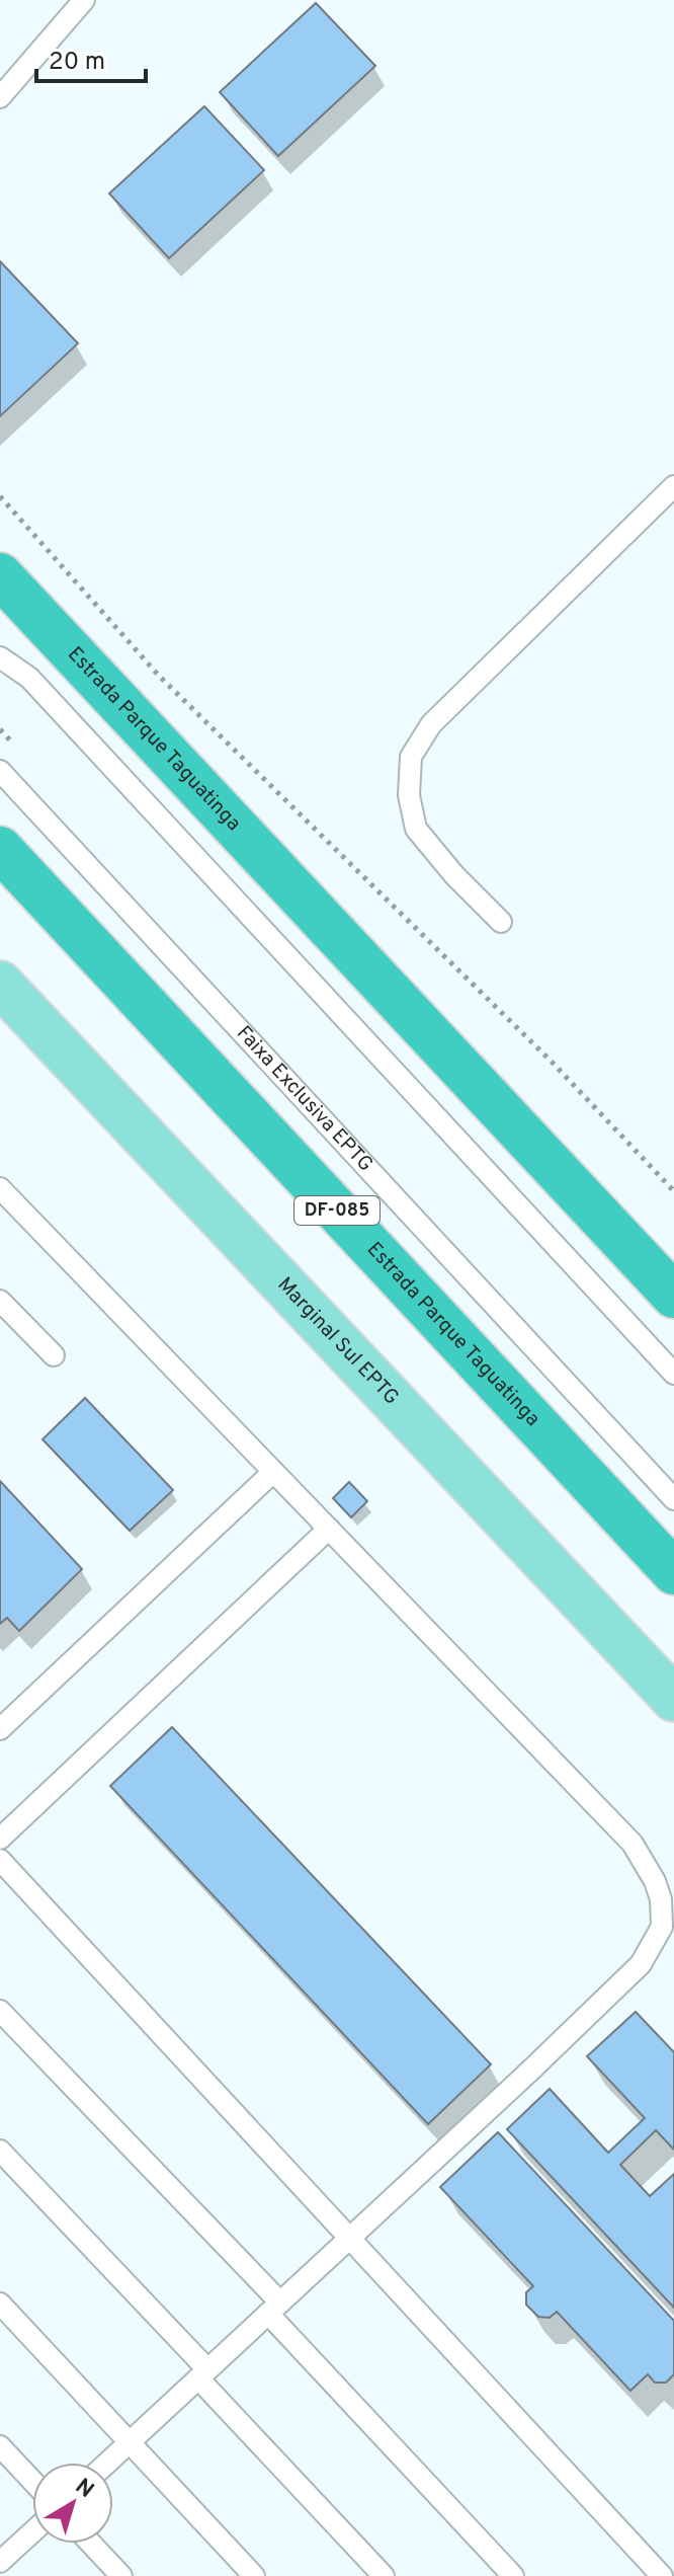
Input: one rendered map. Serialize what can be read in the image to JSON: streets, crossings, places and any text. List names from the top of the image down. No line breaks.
{"streets":{"highway":["Estrada Parque Taguatinga","DF-085"],"main road":["Marginal Sul EPTG"],"lane":["Faixa Exclusiva EPTG"]},"scale_bar":"20 m","north":"top right"}
